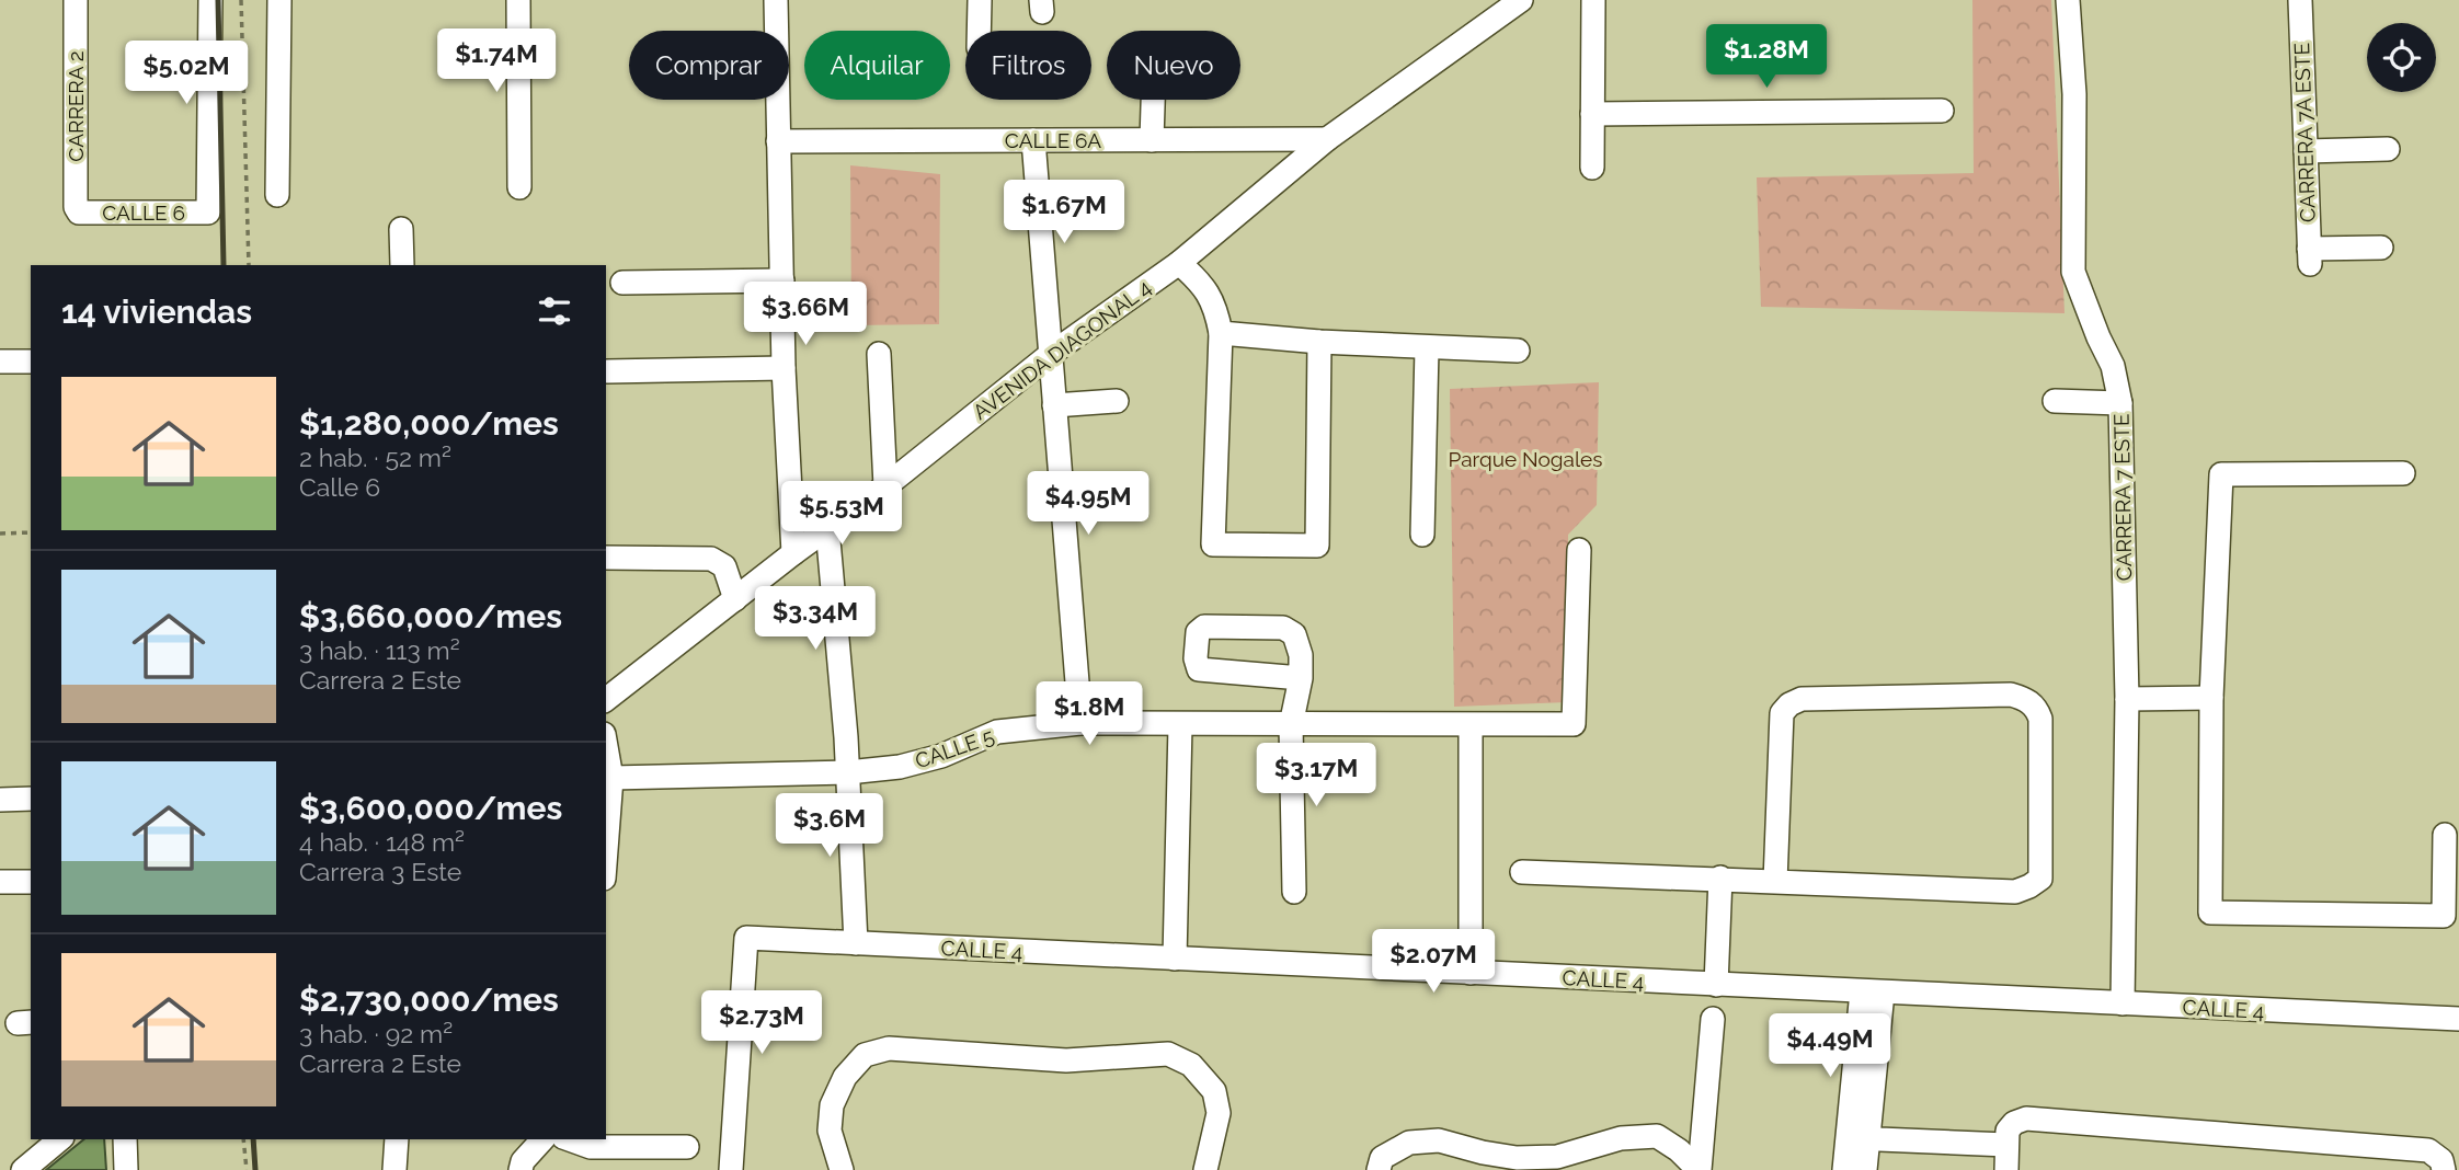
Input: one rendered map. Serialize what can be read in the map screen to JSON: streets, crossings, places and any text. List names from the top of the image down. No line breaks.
{"streets":{"street":["CARRERA 2","CARRERA 7A ESTE","CALLE 6A","CALLE 6","AVENIDA DIAGONAL 4","CARRERA 7 ESTE","CALLE 5","CALLE 4"]},"crossings":[["CARRERA 2","CALLE 6"],["CALLE 6A","AVENIDA DIAGONAL 4"],["CARRERA 7 ESTE","CALLE 4"]],"parks":["Parque Nogales"],"page":{"price":["$1.28M","$1.74M","$5.02M","$1.67M","$3.66M","$4.95M","$5.53M","$3.34M","$1.8M","$3.17M","$3.6M","$2.07M","$2.73M","$4.49M"],"chip":["Comprar","Alquilar","Filtros","Nuevo"],"heading":"14 viviendas","list":[{"name":"$1,280,000/mes","note":"2 hab. · 52 m² · Calle 6"},{"name":"$3,660,000/mes","note":"3 hab. · 113 m² · Carrera 2 Este"},{"name":"$3,600,000/mes","note":"4 hab. · 148 m² · Carrera 3 Este"},{"name":"$2,730,000/mes","note":"3 hab. · 92 m² · Carrera 2 Este"}]}}
